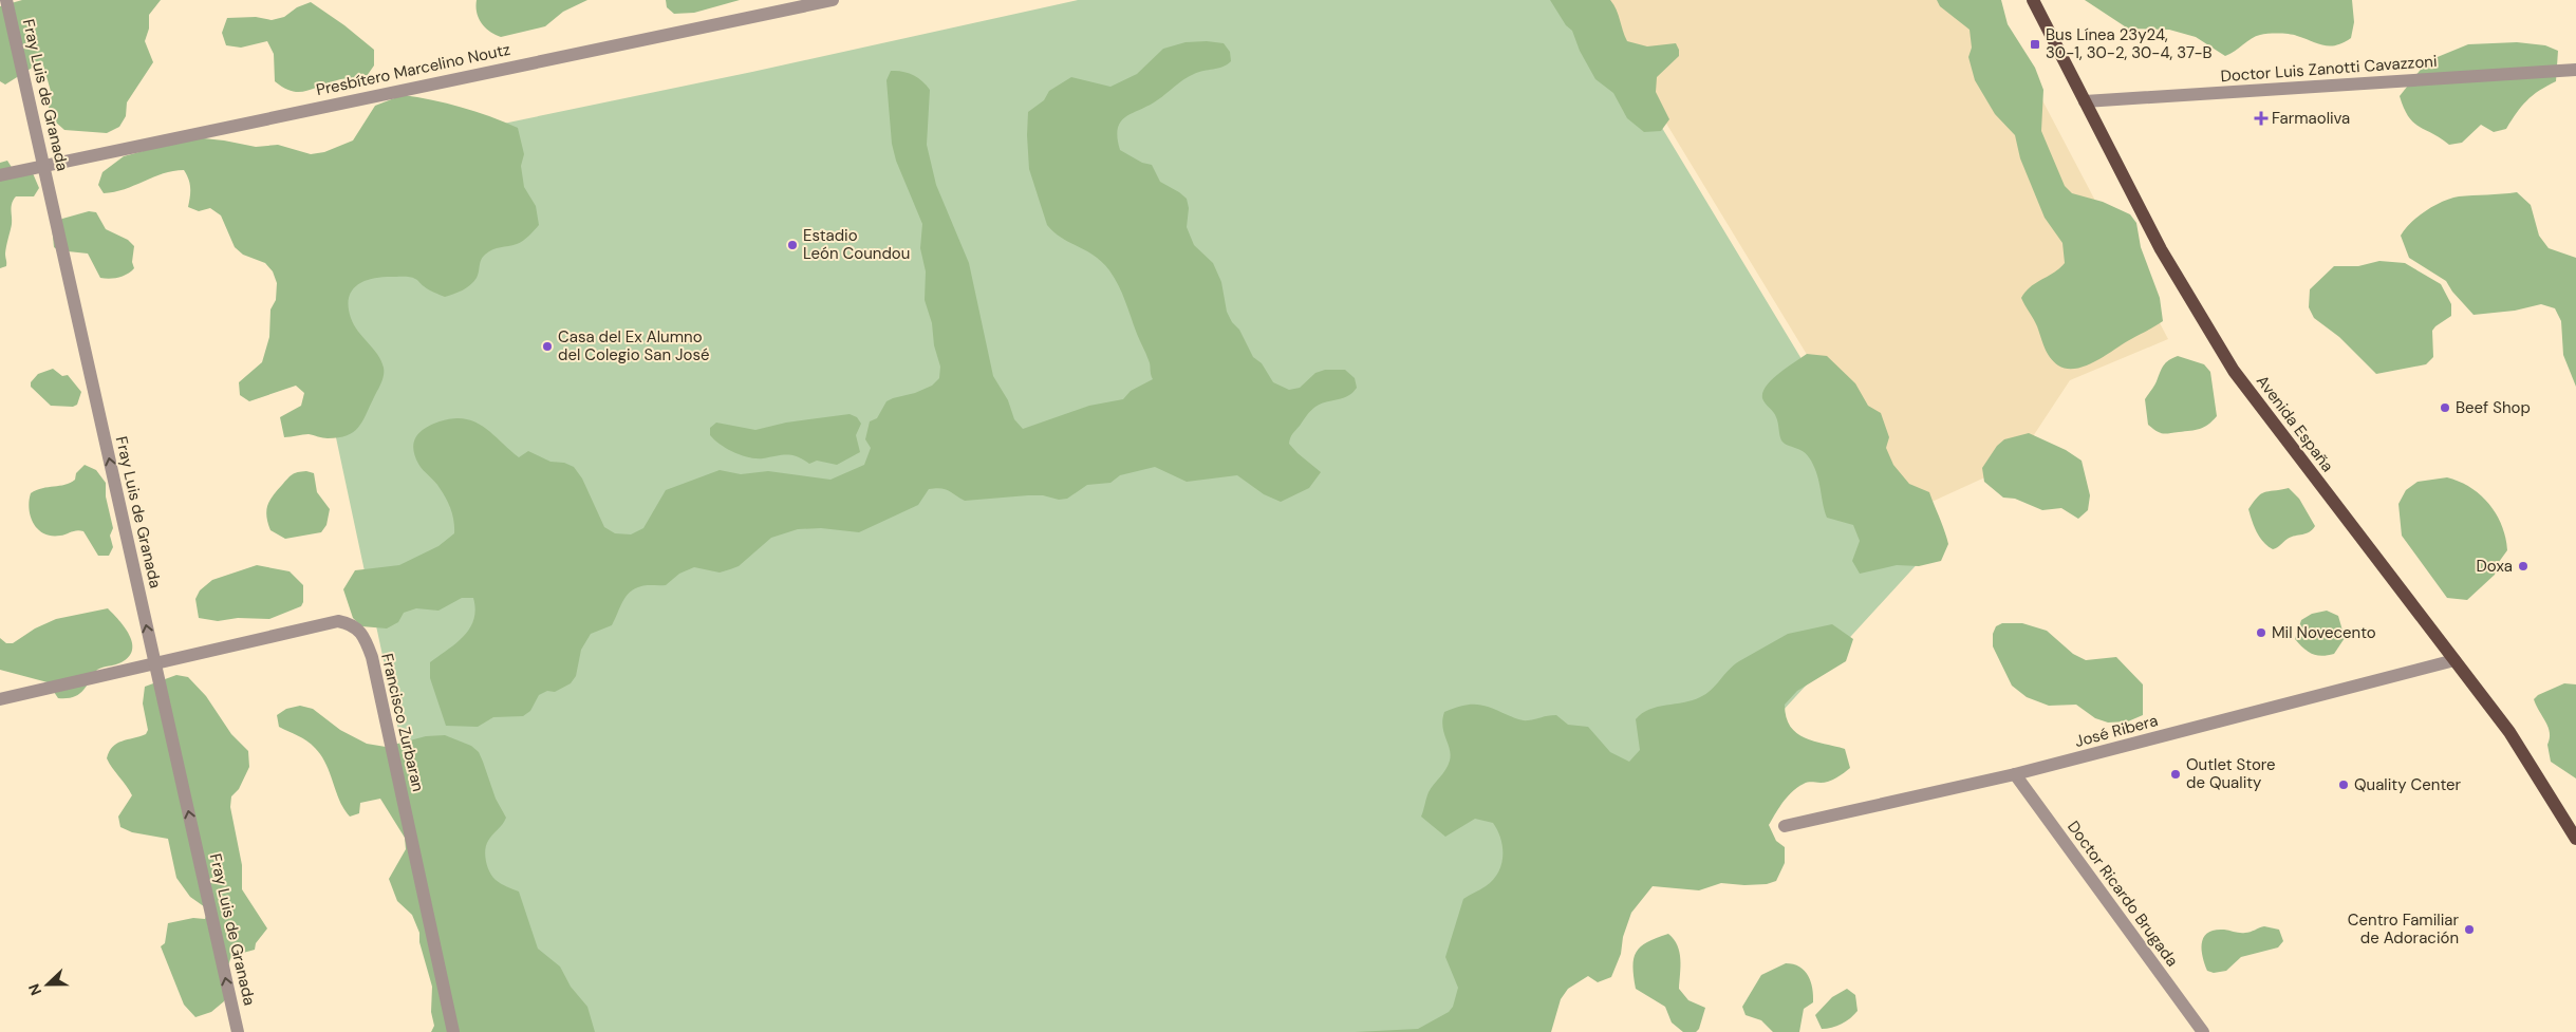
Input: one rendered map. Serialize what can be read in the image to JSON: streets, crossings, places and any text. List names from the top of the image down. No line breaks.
{"streets":{"main road":["Avenida España"],"street":["Doctor Luis Zanotti Cavazzoni","Presbítero Marcelino Noutz","Fray Luis de Granada","Francisco Zurbaran","José Ribera","Doctor Ricardo Brugada"]},"crossings":[["Doctor Luis Zanotti Cavazzoni","Avenida España"],["Presbítero Marcelino Noutz","Fray Luis de Granada"],["Fray Luis de Granada","Francisco Zurbaran"],["Avenida España","José Ribera"],["José Ribera","Doctor Ricardo Brugada"]],"one_way":["Fray Luis de Granada"],"places":{"transit":["Bus Línea 23y24, 30-1, 30-2, 30-4, 37-B"],"health":["Farmaoliva"],"other":["Estadio León Coundou","Casa del Ex Alumno del Colegio San José","Beef Shop","Doxa","Mil Novecento","Outlet Store de Quality","Quality Center","Centro Familiar de Adoración"]},"north":"left"}
